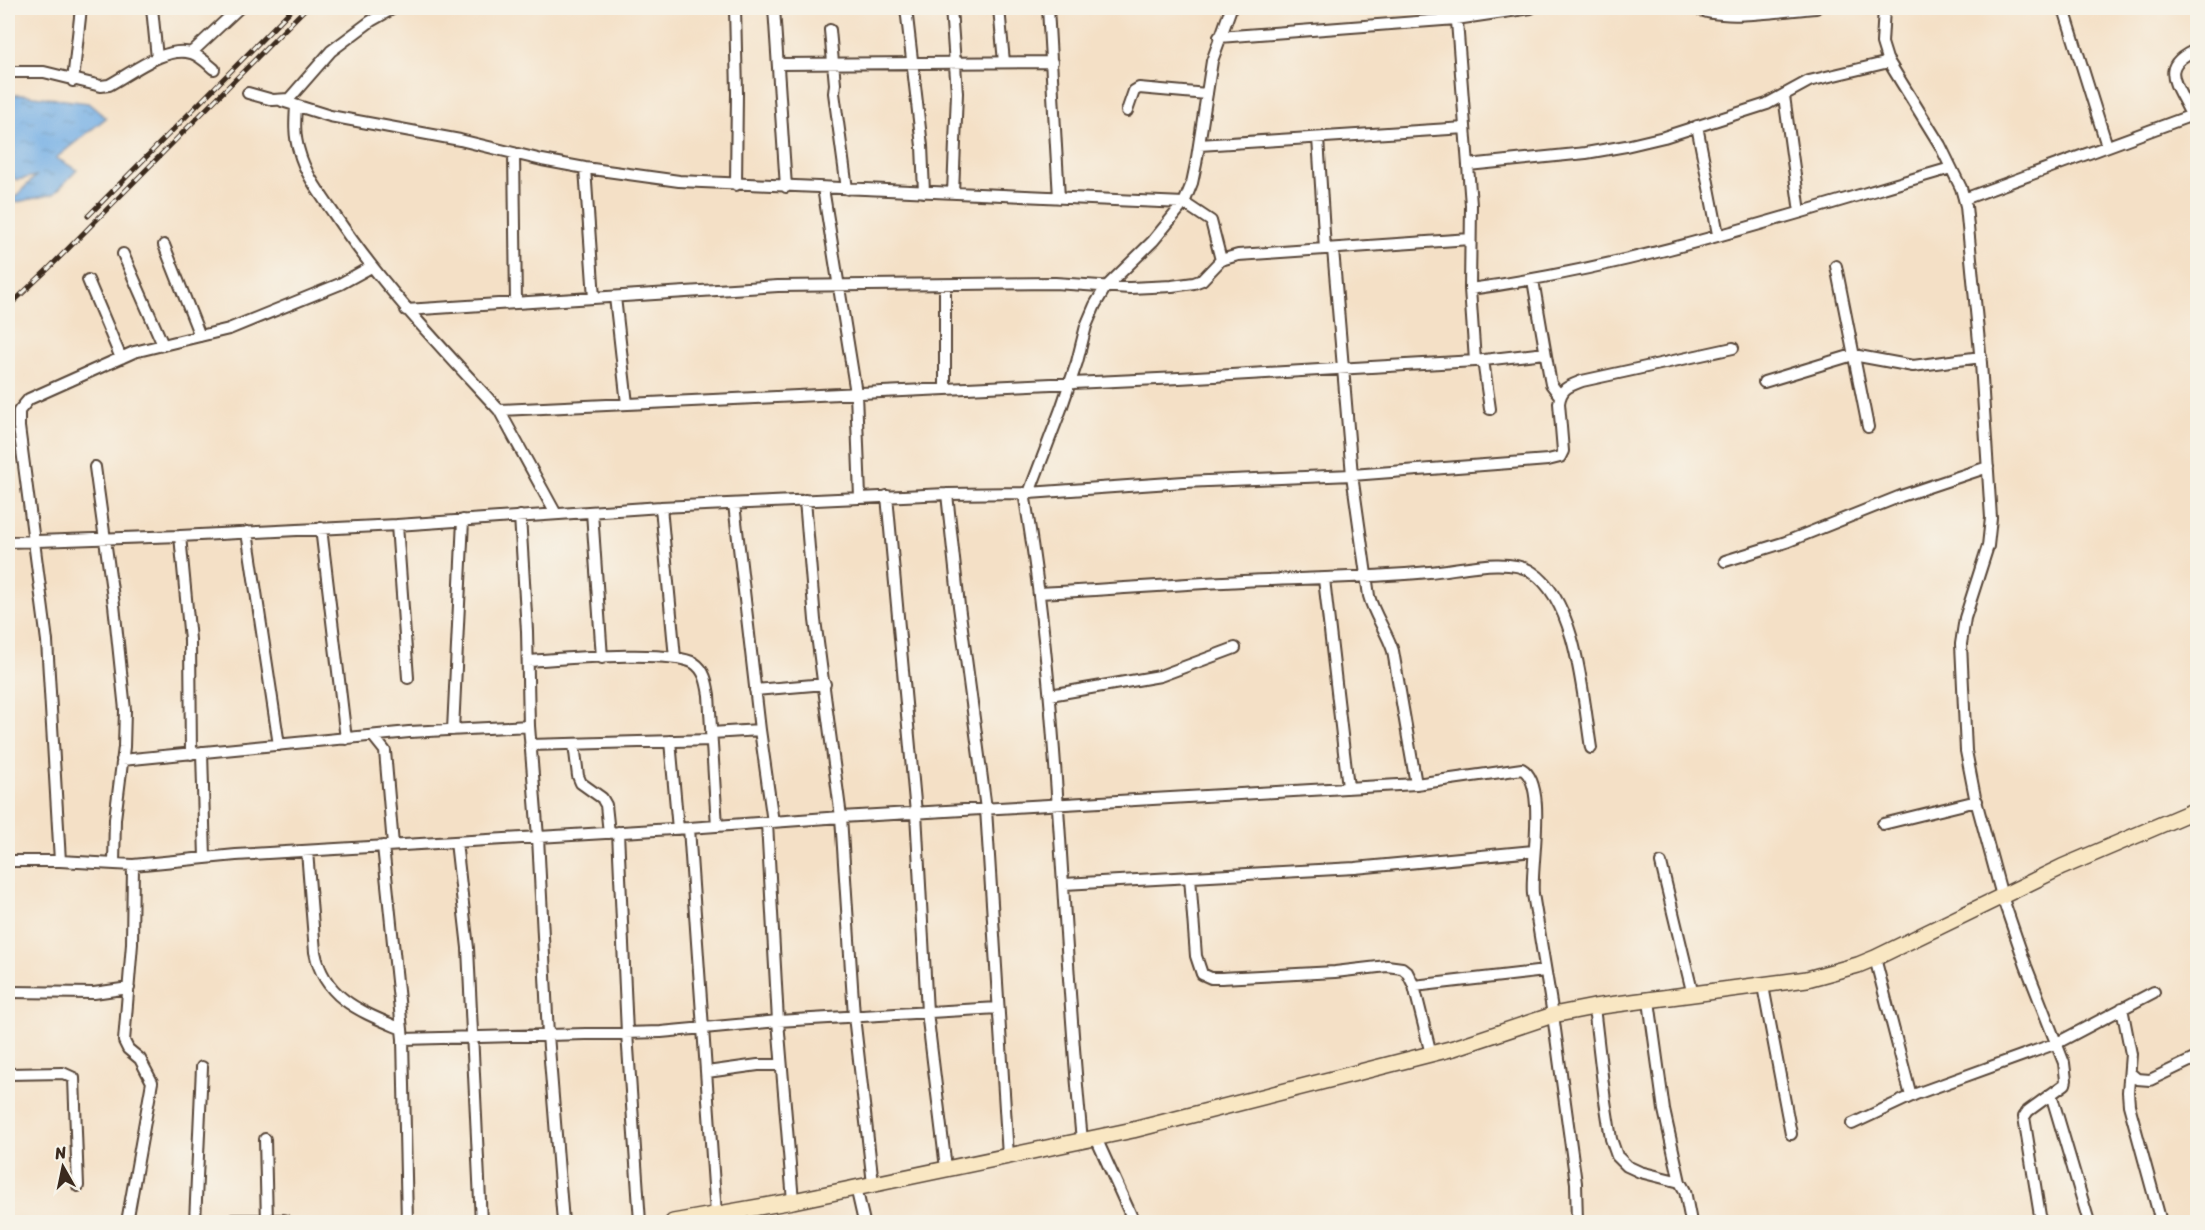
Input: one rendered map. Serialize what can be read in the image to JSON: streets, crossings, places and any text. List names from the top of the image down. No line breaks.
{"north":"top"}
